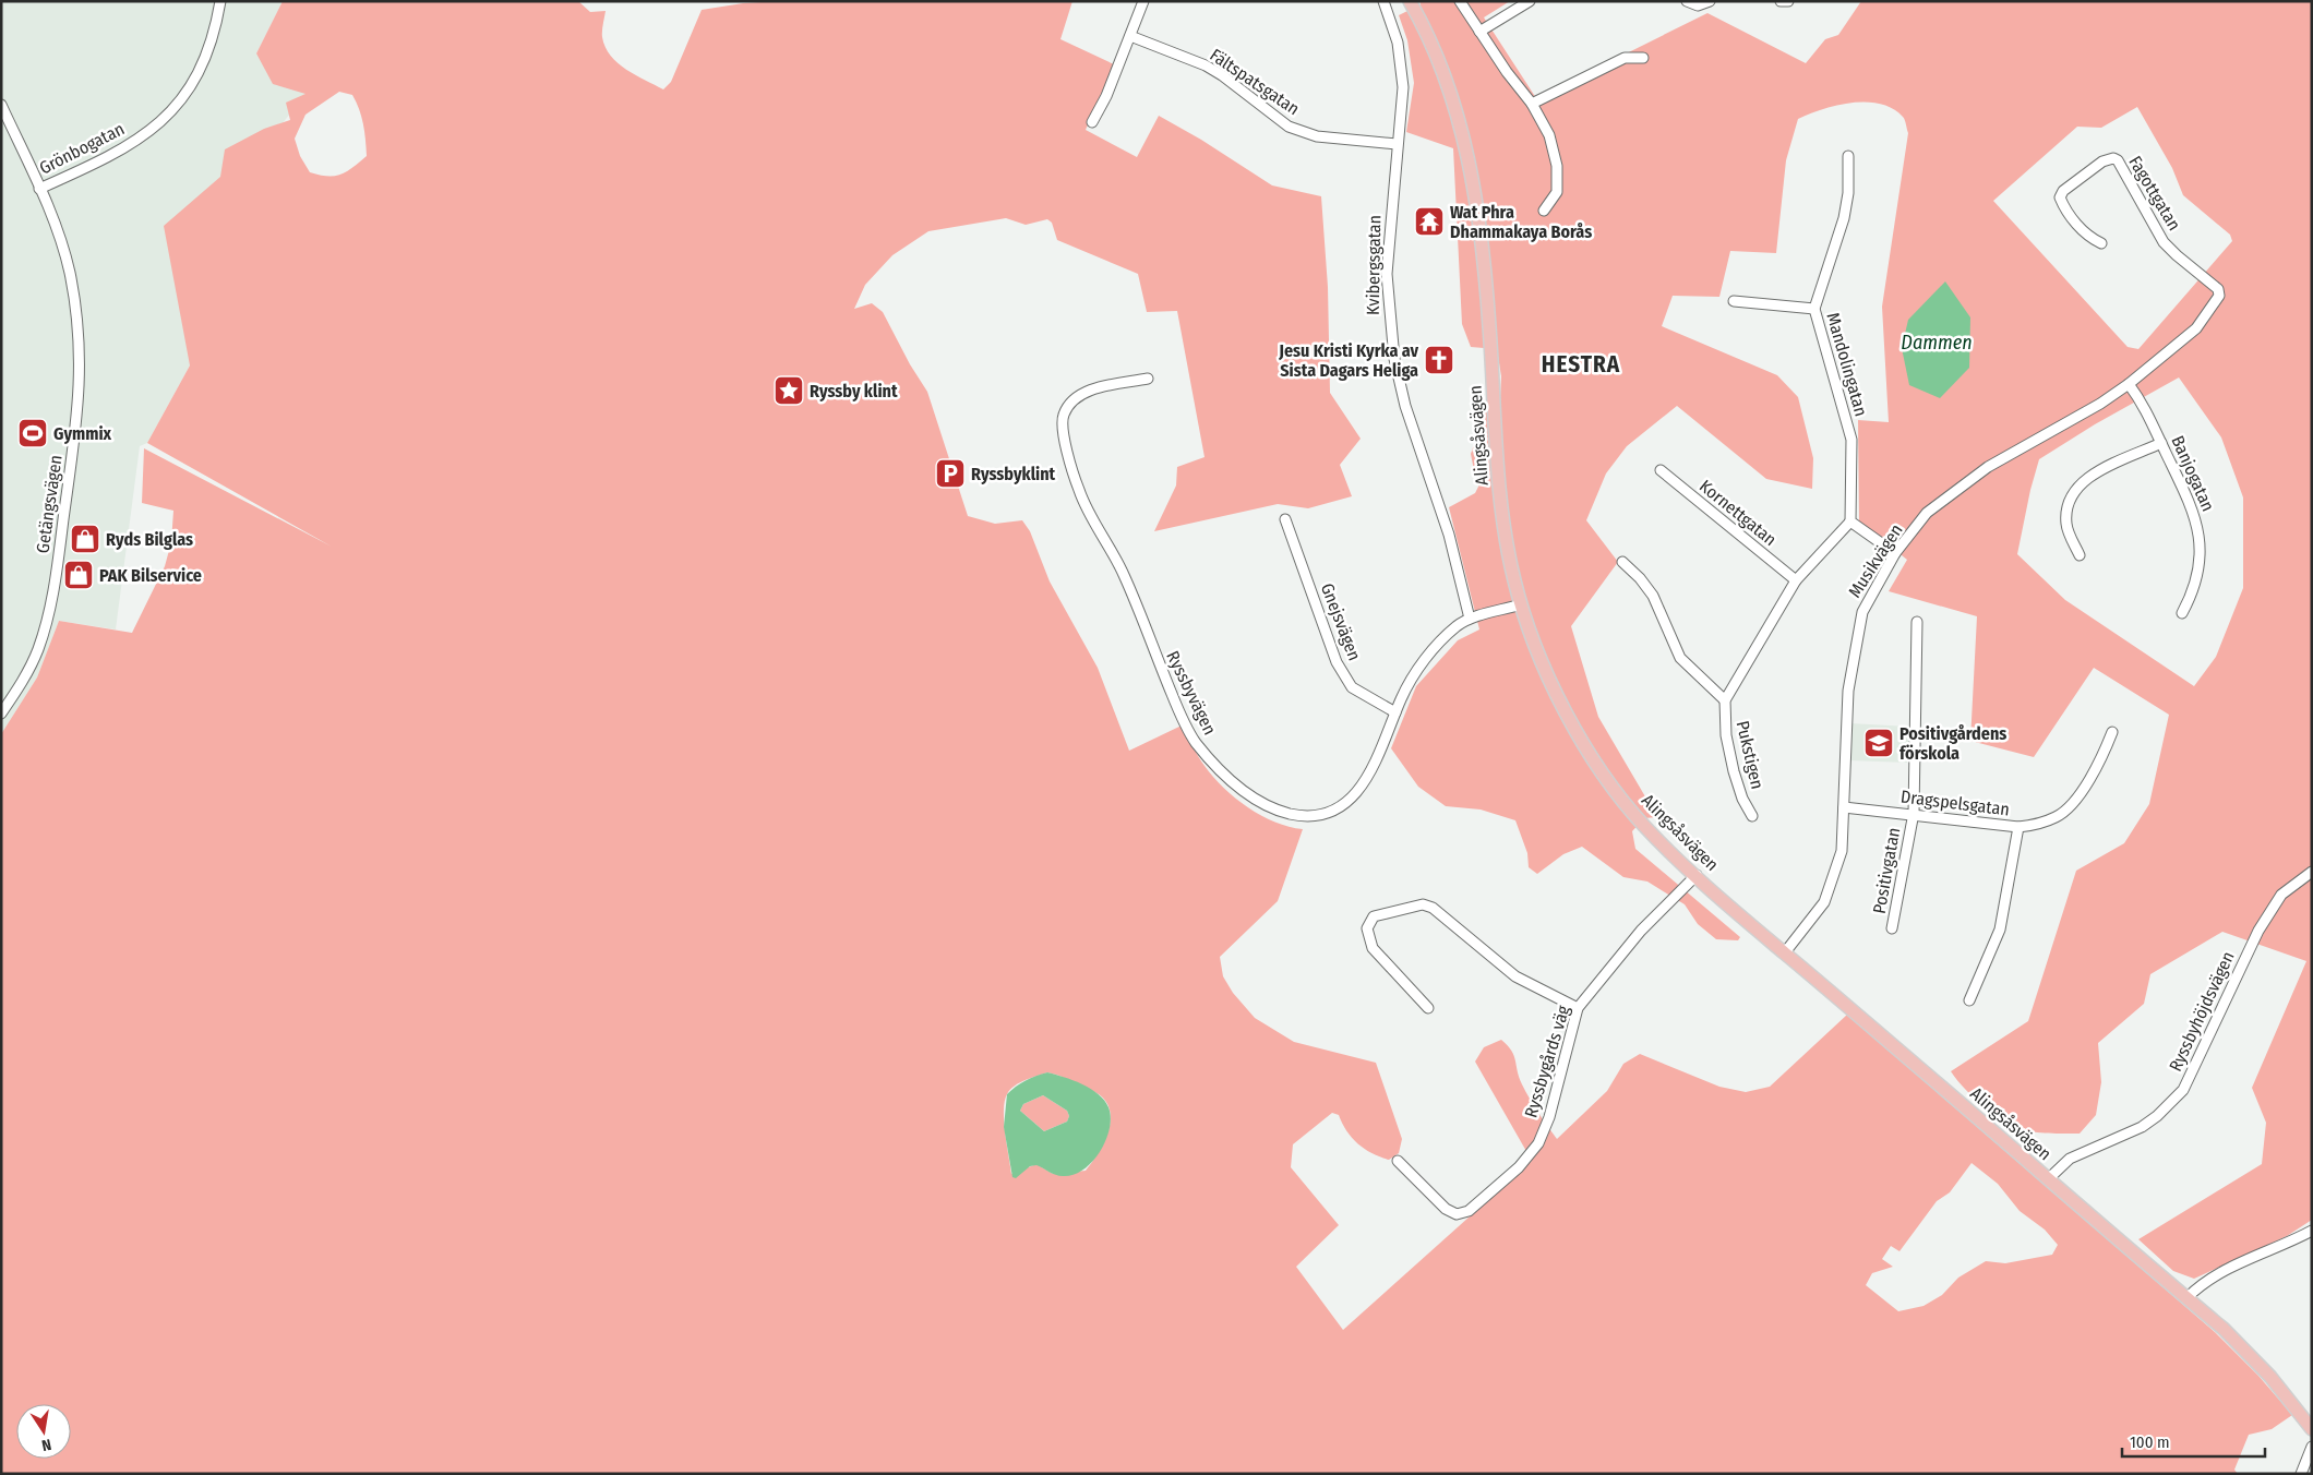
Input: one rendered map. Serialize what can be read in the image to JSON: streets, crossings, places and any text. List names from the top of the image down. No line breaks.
{"streets":{"main road":["Alingsåsvägen"],"street":["Fältspatsgatan","Grönbogatan","Fagottgatan","Kvibergsgatan","Mandolingatan","Banjogatan","Getängsvägen","Kornettgatan","Musikvägen","Gnejsvägen","Ryssbyvägen","Pukstigen","Dragspelsgatan","Positivgatan","Ryssbyhöjdsvägen","Ryssbygårds väg"]},"crossings":[["Fältspatsgatan","Kvibergsgatan"],["Grönbogatan","Getängsvägen"],["Fagottgatan","Musikvägen"],["Kvibergsgatan","Ryssbyvägen"],["Alingsåsvägen","Musikvägen"],["Alingsåsvägen","Ryssbyvägen"],["Alingsåsvägen","Ryssbyhöjdsvägen"],["Alingsåsvägen","Ryssbygårds väg"],["Banjogatan","Musikvägen"],["Musikvägen","Dragspelsgatan"],["Gnejsvägen","Ryssbyvägen"],["Dragspelsgatan","Positivgatan"]],"districts":["HESTRA"],"water":["Dammen"],"places":{"temple":["Wat Phra Dhammakaya Borås"],"church":["Jesu Kristi Kyrka av Sista Dagars Heliga"],"place":["Ryssby klint"],"sports":["Gymmix"],"parking":["Ryssbyklint"],"shop":["Ryds Bilglas","PAK Bilservice"],"school or university":["Positivgårdens förskola"]},"scale_bar":"100 m","north":"bottom"}
